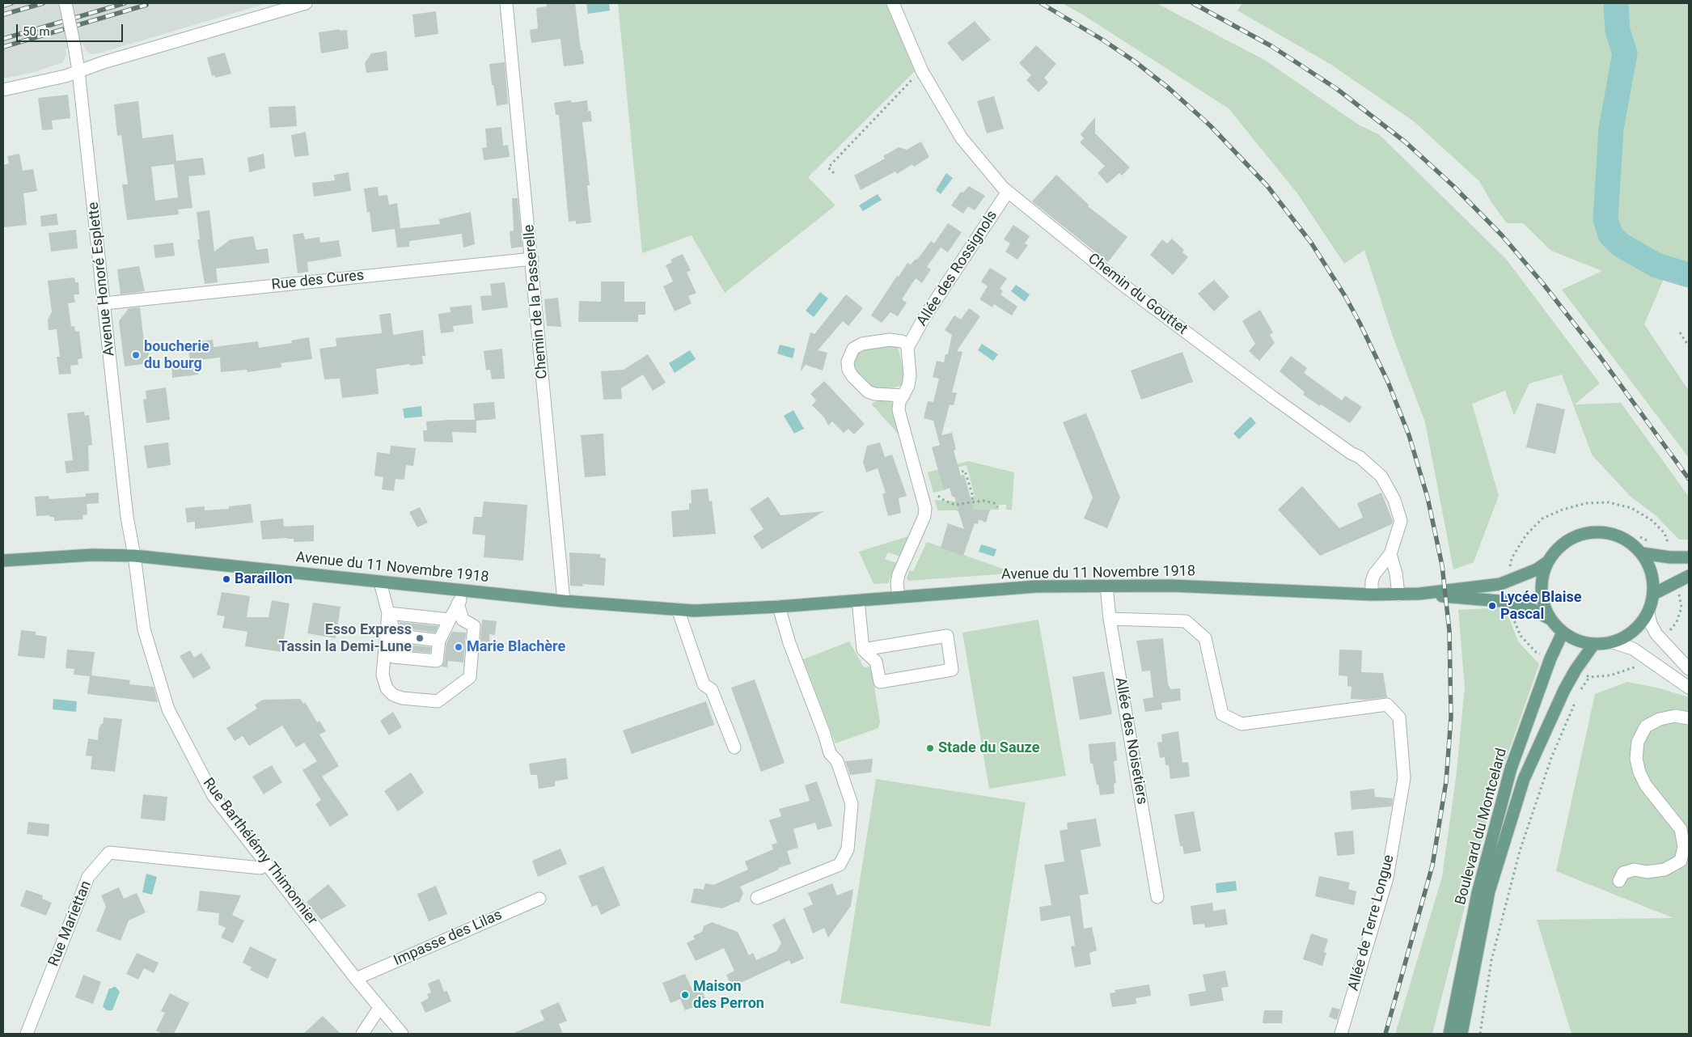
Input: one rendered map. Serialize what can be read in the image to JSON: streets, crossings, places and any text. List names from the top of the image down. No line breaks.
{"streets":{"main road":["Avenue du 11 Novembre 1918","Boulevard du Montcelard"],"street":["Allée des Rossignols","Avenue Honoré Esplette","Rue des Cures","Chemin du Gouttet","Chemin de la Passerelle","Allée des Noisetiers","Rue Barthélémy Thimonnier","Allée de Terre Longue","Rue Mariettan","Impasse des Lilas"]},"crossings":[["Allée des Rossignols","Chemin du Gouttet"],["Avenue Honoré Esplette","Rue des Cures"],["Avenue Honoré Esplette","Avenue du 11 Novembre 1918"],["Avenue Honoré Esplette","Rue Barthélémy Thimonnier"],["Rue des Cures","Chemin de la Passerelle"],["Chemin du Gouttet","Avenue du 11 Novembre 1918"],["Chemin de la Passerelle","Avenue du 11 Novembre 1918"],["Avenue du 11 Novembre 1918","Allée des Noisetiers"],["Avenue du 11 Novembre 1918","Boulevard du Montcelard"],["Avenue du 11 Novembre 1918","Rue Barthélémy Thimonnier"],["Allée des Noisetiers","Allée de Terre Longue"],["Rue Barthélémy Thimonnier","Rue Mariettan"],["Rue Barthélémy Thimonnier","Impasse des Lilas"]],"places":["boucherie du bourg","Baraillon","Lycée Blaise Pascal","Esso Express Tassin la Demi-Lune","Marie Blachère","Stade du Sauze","Maison des Perron"],"scale_bar":"50 m"}
